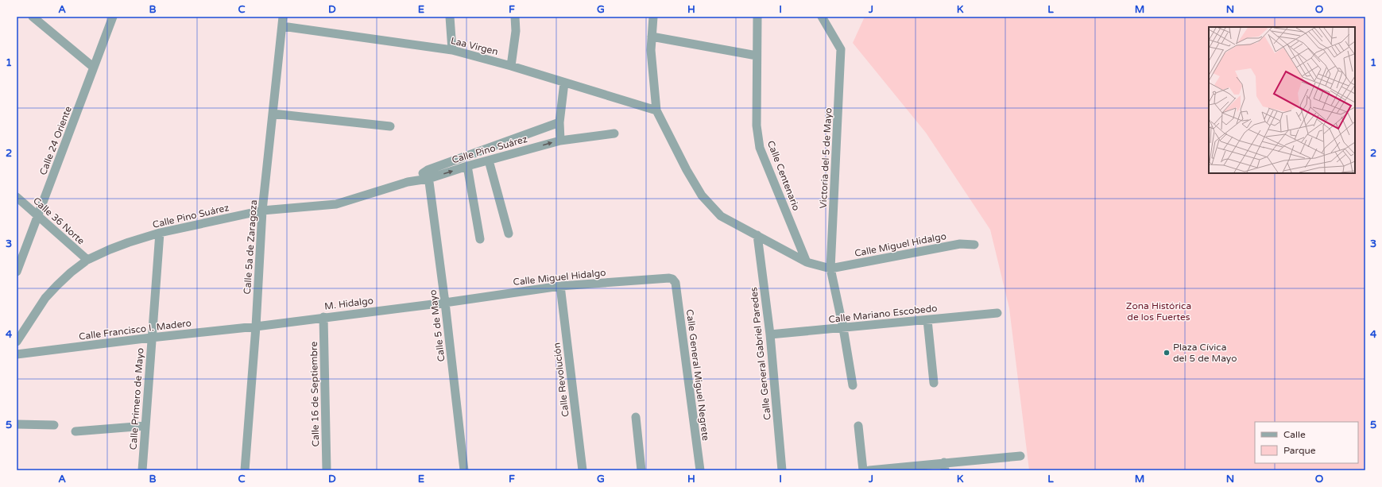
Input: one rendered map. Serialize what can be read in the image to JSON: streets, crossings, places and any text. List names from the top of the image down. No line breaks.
{"streets":{"street":["Laa Virgen","Calle 24 Oriente","Calle Pino Suárez","Victoria del 5 de Mayo","Calle Centenario","Calle 36 Norte","Calle Miguel Hidalgo","Calle 5a de Zaragoza","M. Hidalgo","Calle Mariano Escobedo","Calle 5 de Mayo","Calle Francisco I. Madero","Calle General Gabriel Paredes","Calle General Miguel Negrete","Calle Revolución","Calle 16 de Septiembre","Calle Primero de Mayo"]},"crossings":[["Laa Virgen","Calle 5a de Zaragoza"],["Calle 24 Oriente","Calle 36 Norte"],["Calle Pino Suárez","Calle 36 Norte"],["Calle Pino Suárez","Calle 5a de Zaragoza"],["Calle Pino Suárez","Calle 5 de Mayo"],["Calle Pino Suárez","Calle Primero de Mayo"],["Victoria del 5 de Mayo","Calle Miguel Hidalgo"],["Victoria del 5 de Mayo","Calle Mariano Escobedo"],["Calle Miguel Hidalgo","M. Hidalgo"],["Calle Miguel Hidalgo","Calle 5 de Mayo"],["Calle Miguel Hidalgo","Calle General Miguel Negrete"],["Calle Miguel Hidalgo","Calle Revolución"],["Calle 5a de Zaragoza","M. Hidalgo"],["Calle 5a de Zaragoza","Calle Francisco I. Madero"],["M. Hidalgo","Calle 5 de Mayo"],["M. Hidalgo","Calle Francisco I. Madero"],["M. Hidalgo","Calle 16 de Septiembre"],["Calle Mariano Escobedo","Calle General Gabriel Paredes"],["Calle Francisco I. Madero","Calle Primero de Mayo"]],"parks":["Zona Histórica de los Fuertes"],"places":["Plaza Cívica del 5 de Mayo"],"legend":["Calle","Parque"],"grid":{"columns":["A","B","C","D","E","F","G","H","I","J","K","L","M","N","O"],"rows":["1","2","3","4","5"]}}
